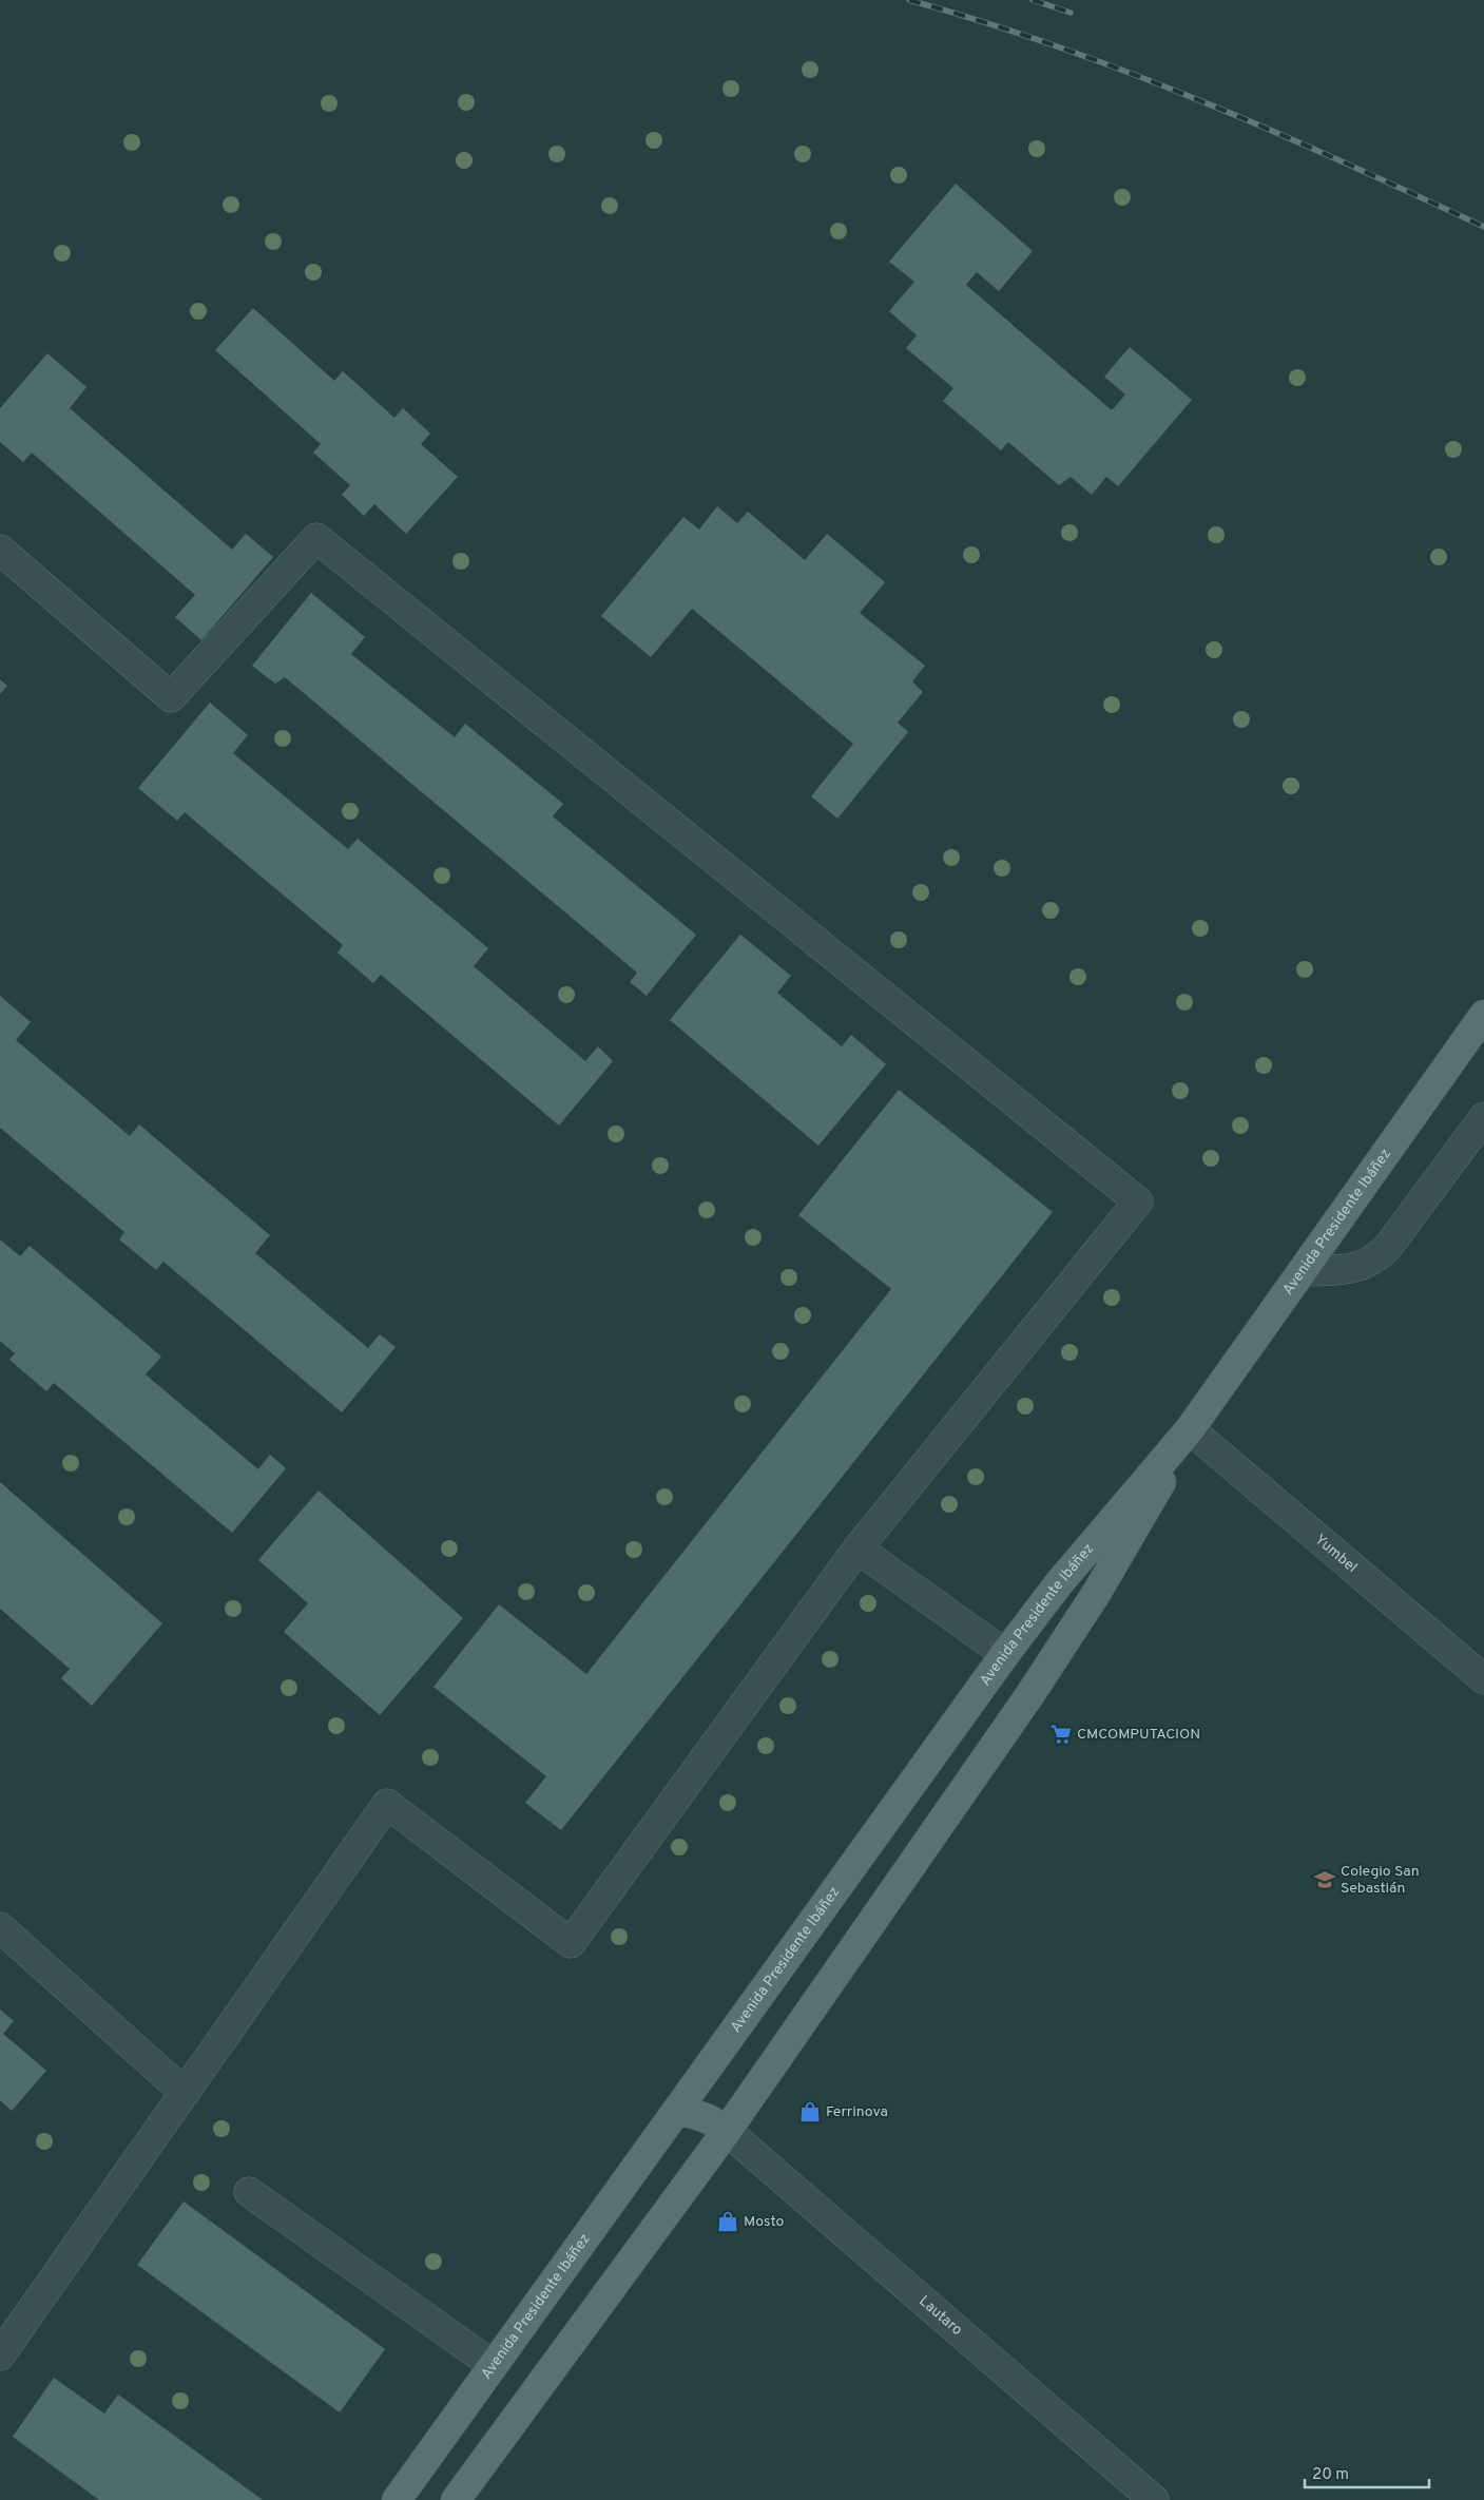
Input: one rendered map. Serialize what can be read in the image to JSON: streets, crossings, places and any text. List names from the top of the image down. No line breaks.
{"streets":{"main road":["Avenida Presidente Ibáñez"],"street":["Yumbel","Lautaro"]},"crossings":[["Avenida Presidente Ibáñez","Yumbel"],["Avenida Presidente Ibáñez","Lautaro"]],"places":{"supermarket":["CMCOMPUTACION"],"school or university":["Colegio San Sebastián"],"shop":["Ferrinova","Mosto"]},"scale_bar":"20 m"}
